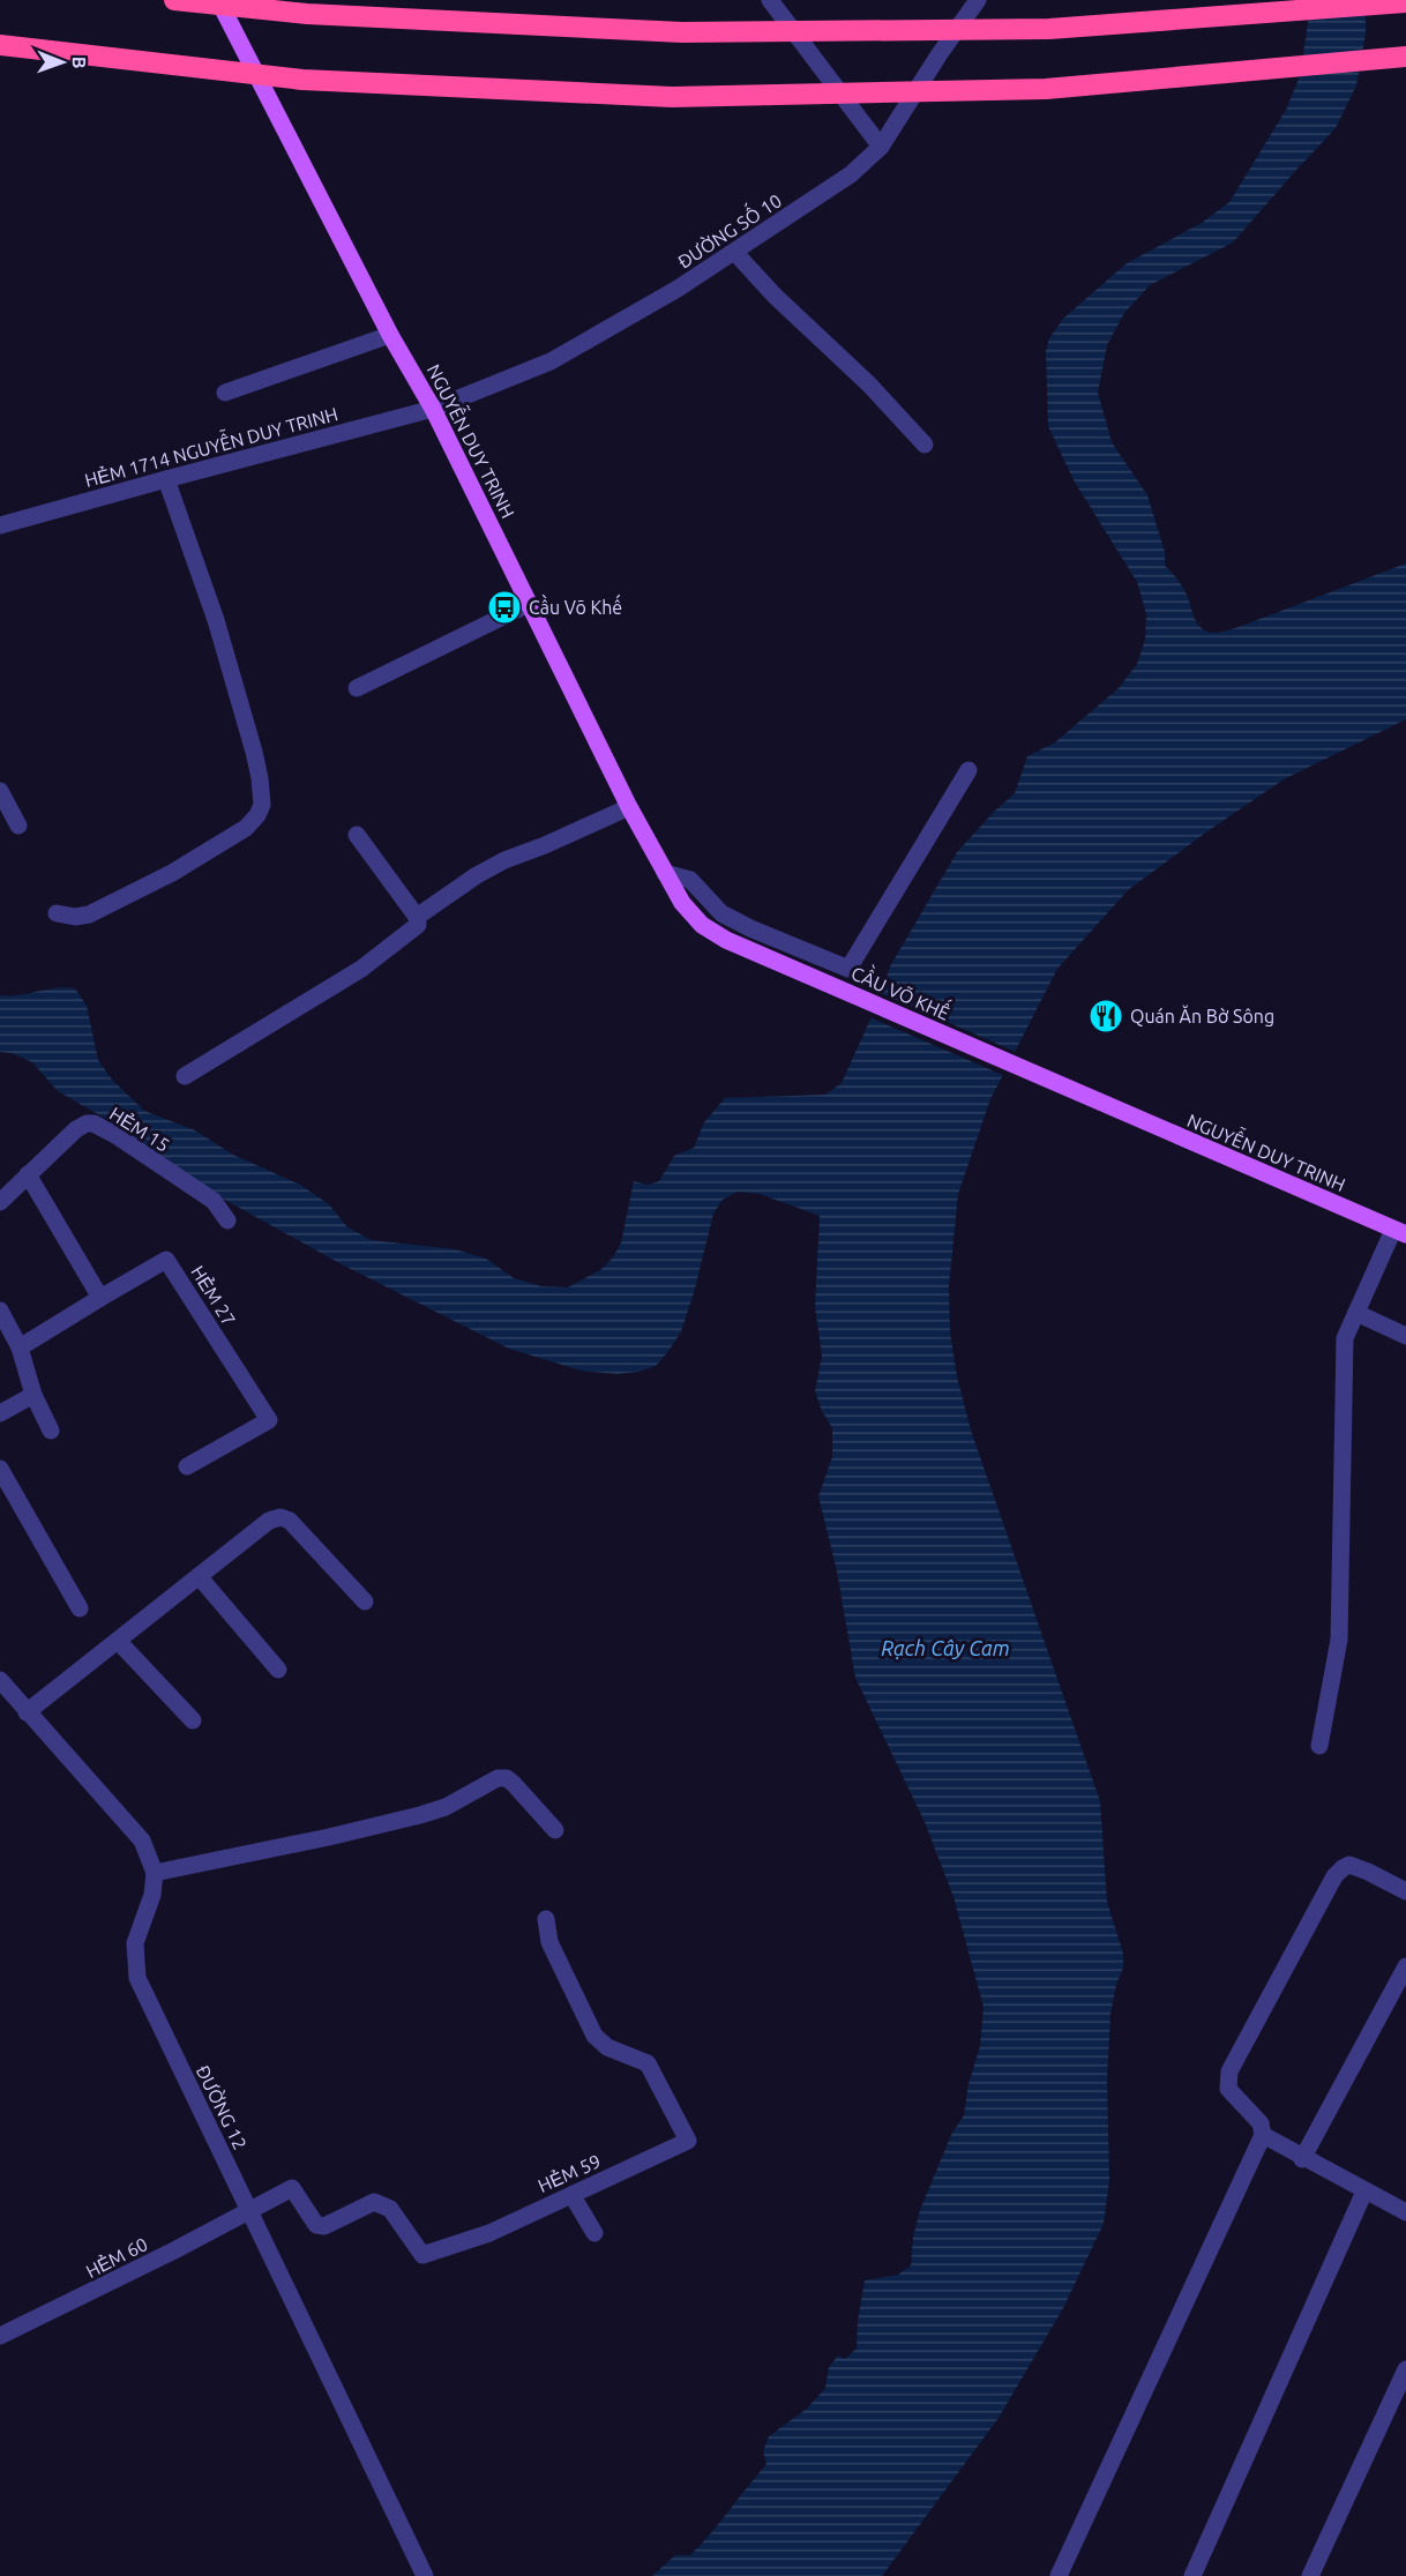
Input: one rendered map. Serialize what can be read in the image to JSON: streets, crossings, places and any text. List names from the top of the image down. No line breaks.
{"streets":{"main road":["NGUYỄN DUY TRINH","CẦU VÕ KHẾ"],"street":["ĐƯỜNG SỐ 10","HẺM 1714 NGUYỄN DUY TRINH","HẺM 15","HẺM 27","ĐƯỜNG 12","HẺM 59","HẺM 60"]},"crossings":[["ĐƯỜNG SỐ 10","NGUYỄN DUY TRINH"],["ĐƯỜNG SỐ 10","HẺM 1714 NGUYỄN DUY TRINH"],["NGUYỄN DUY TRINH","HẺM 1714 NGUYỄN DUY TRINH"],["NGUYỄN DUY TRINH","CẦU VÕ KHẾ"],["ĐƯỜNG 12","HẺM 59"],["ĐƯỜNG 12","HẺM 60"],["HẺM 59","HẺM 60"]],"water":["Rạch Cây Cam"],"places":{"bus stop":["Cầu Võ Khế"],"restaurant":["Quán Ăn Bờ Sông"]},"north":"right"}
